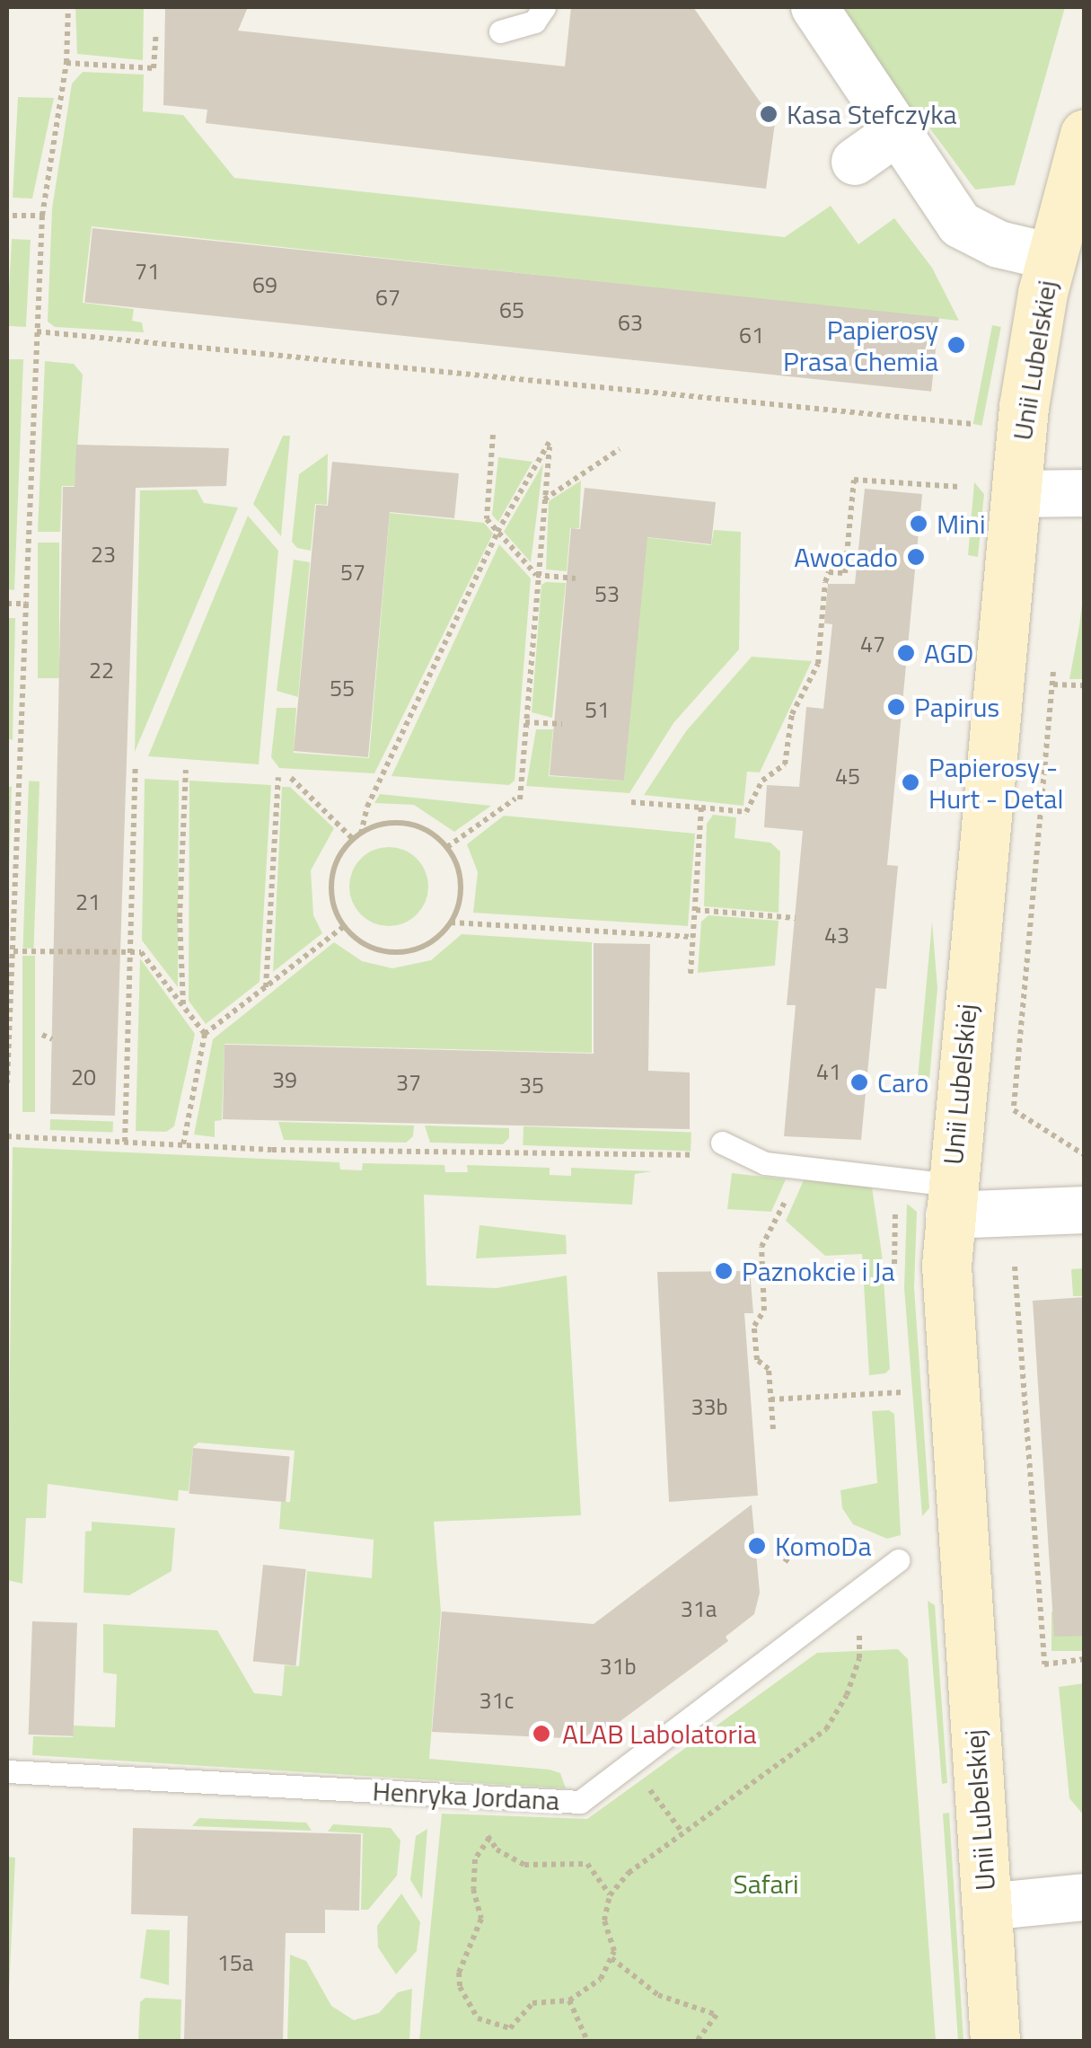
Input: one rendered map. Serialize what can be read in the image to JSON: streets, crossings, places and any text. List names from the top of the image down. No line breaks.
{"streets":{"street":["Unii Lubelskiej"],"lane":["Henryka Jordana"]},"parks":["Safari"],"places":["Kasa Stefczyka","Papierosy Prasa Chemia","Mini","Awocado","AGD","Papirus","Papierosy - Hurt - Detal","Caro","Paznokcie i Ja","KomoDa","ALAB Labolatoria"],"house_numbers":["71","69","67","65","63","61","23","57","53","47","22","55","51","45","21","43","41","20","39","37","35","33b","31a","31b","31c","15a"]}
